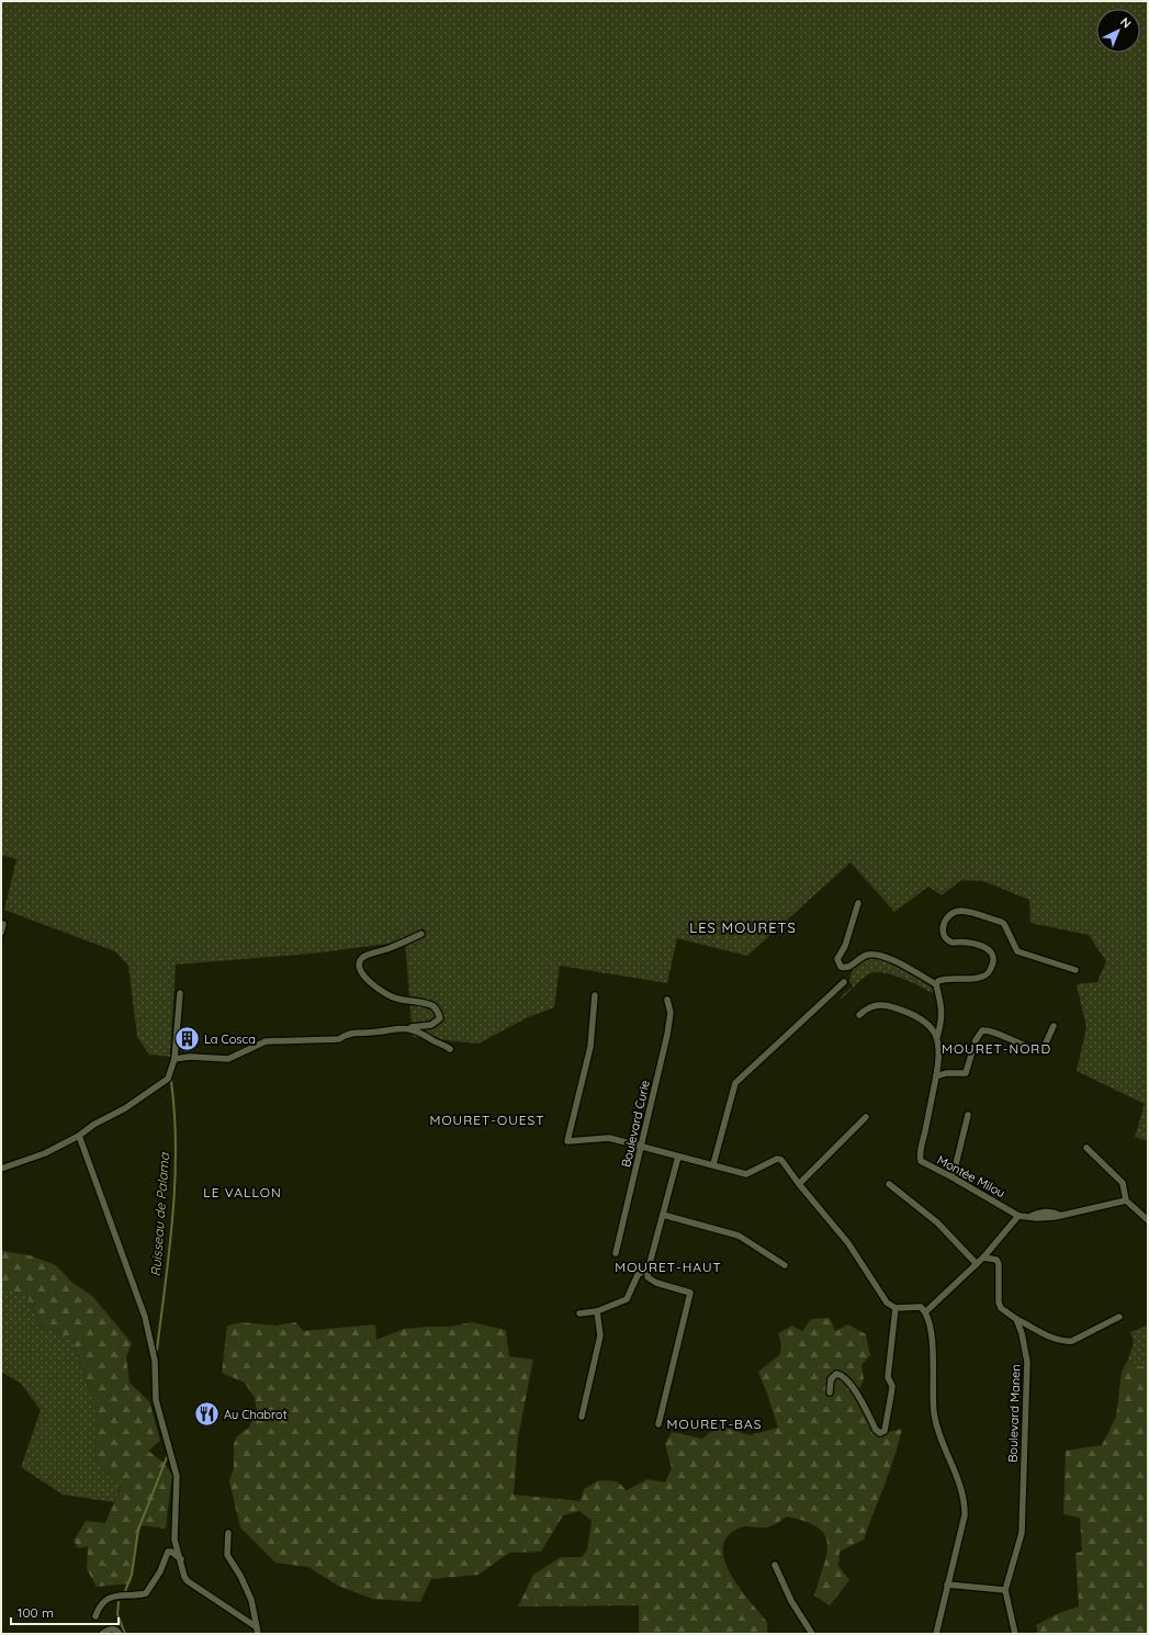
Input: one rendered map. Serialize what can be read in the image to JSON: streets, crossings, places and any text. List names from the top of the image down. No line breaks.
{"streets":{"street":["Boulevard Curie","Montée Milou","Boulevard Manen"]},"districts":["LES MOURETS","MOURET-NORD","MOURET-OUEST","LE VALLON","MOURET-HAUT","MOURET-BAS"],"water":["Ruisseau de Palama"],"places":{"building":["La Cosca"],"restaurant":["Au Chabrot"]},"scale_bar":"100 m","north":"top right"}
